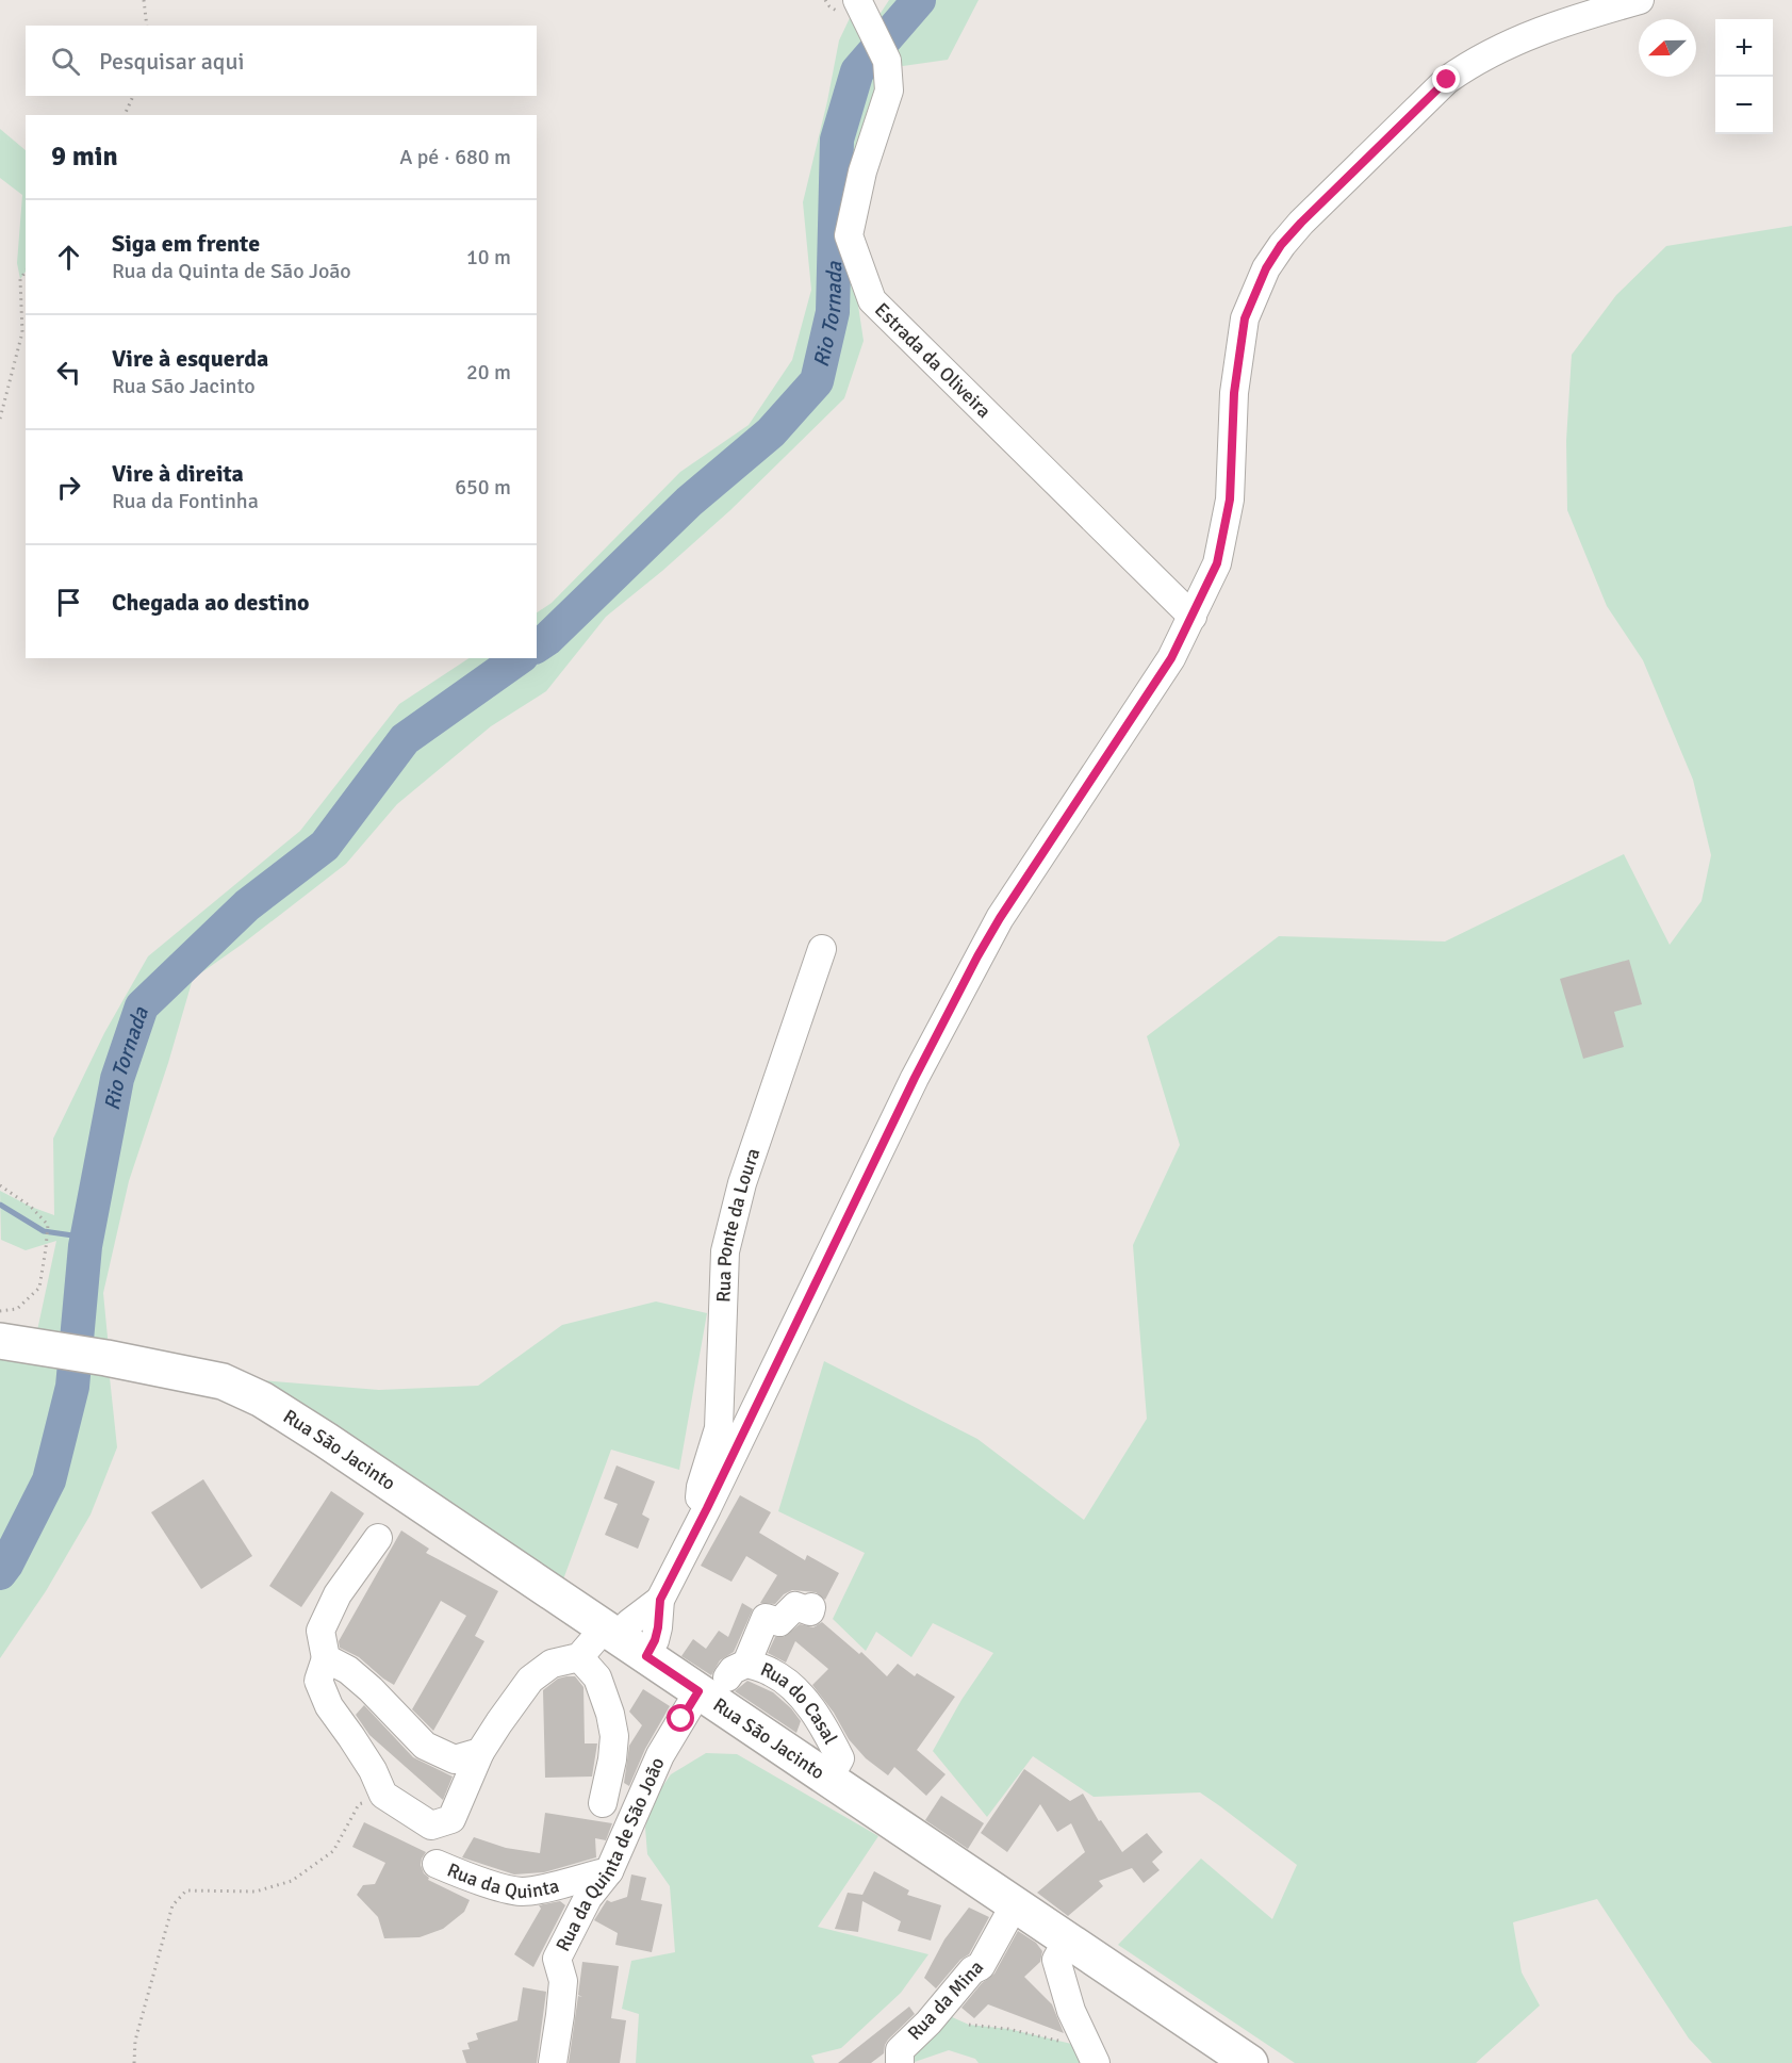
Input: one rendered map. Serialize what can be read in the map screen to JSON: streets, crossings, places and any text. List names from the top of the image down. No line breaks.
{"streets":{"main road":["Rua São Jacinto"],"street":["Estrada da Oliveira","Rua Ponte da Loura","Rua do Casal","Rua da Quinta de São João","Rua da Quinta","Rua da Mina"]},"crossings":[["Rua São Jacinto","Rua do Casal"],["Rua São Jacinto","Rua da Quinta de São João"],["Rua São Jacinto","Rua da Mina"],["Rua do Casal","Rua da Quinta de São João"],["Rua da Quinta de São João","Rua da Quinta"]],"water":["Rio Tornada"],"north":"left","page":{"map_buttons":["+","−"],"search":"Pesquisar aqui","heading":["9 min","A pé · 680 m"],"list":[["Siga em frente","Rua da Quinta de São João","10 m"],["Vire à esquerda","Rua São Jacinto","20 m"],["Vire à direita","Rua da Fontinha","650 m"],"Chegada ao destino"]}}
